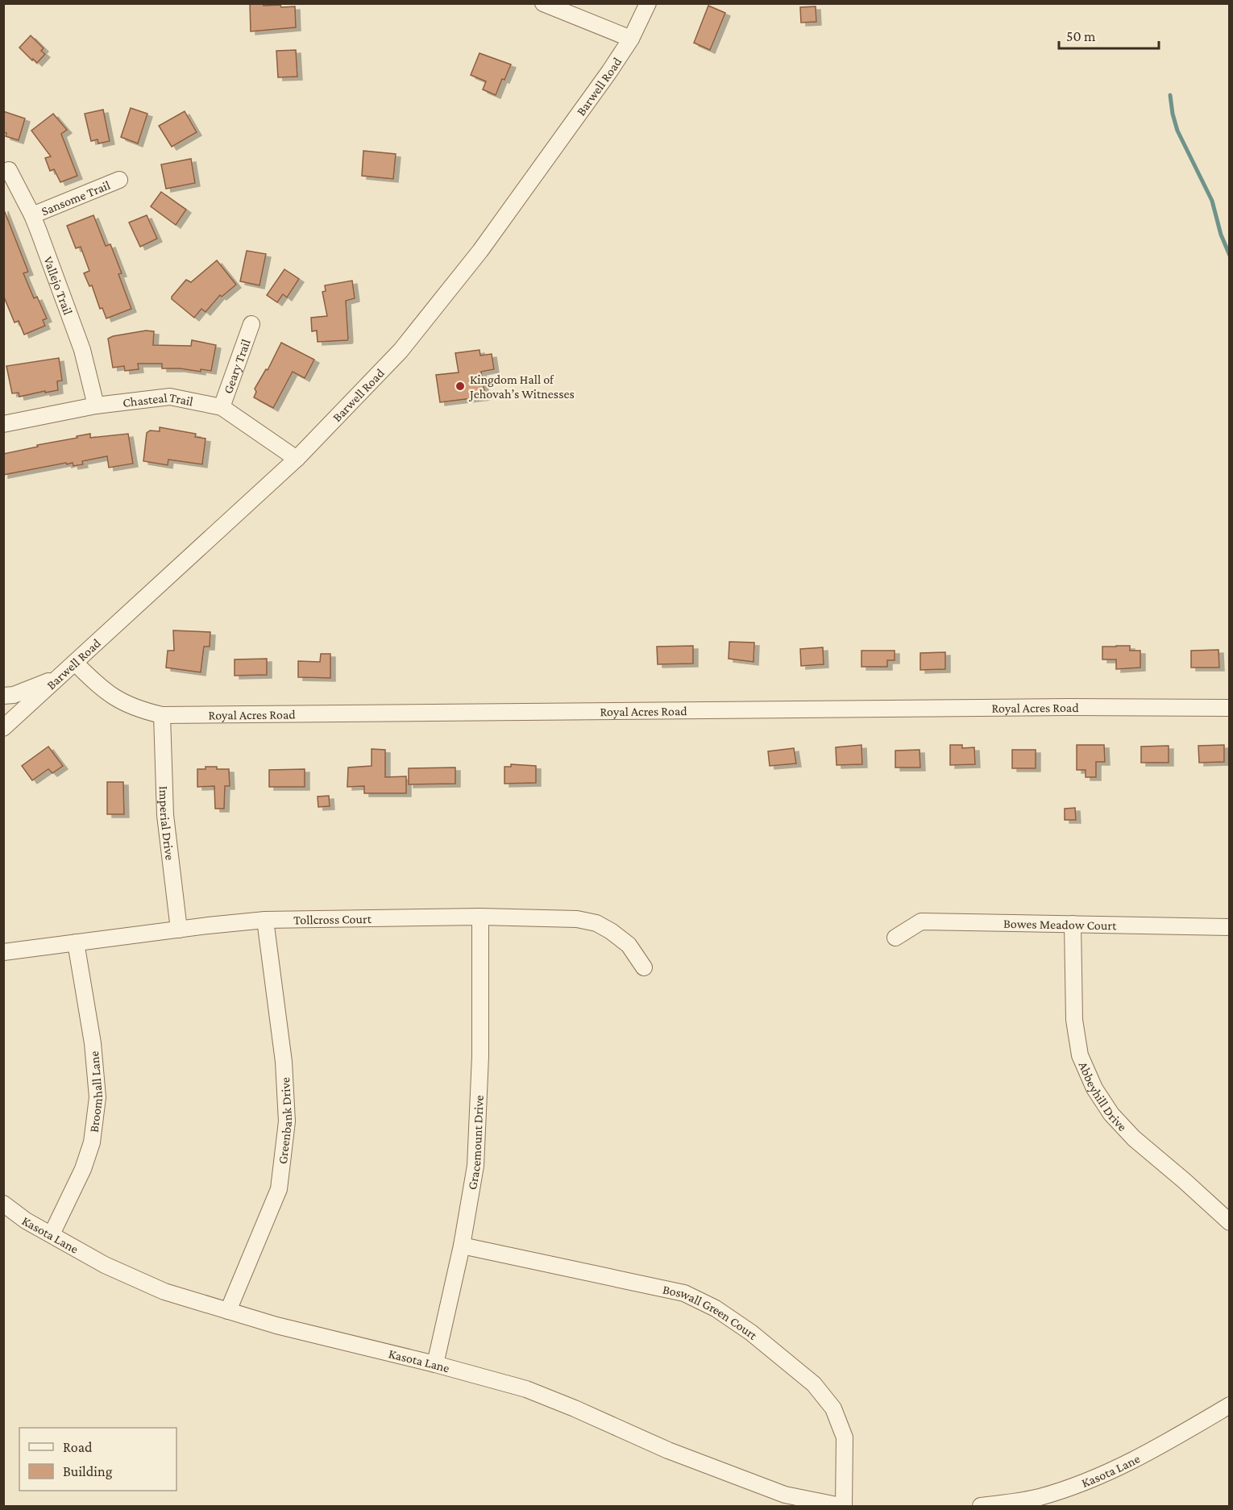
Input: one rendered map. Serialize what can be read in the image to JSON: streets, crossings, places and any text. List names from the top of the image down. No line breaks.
{"streets":{"street":["Barwell Road","Sansome Trail","Vallejo Trail","Geary Trail","Chasteal Trail","Royal Acres Road","Imperial Drive","Tollcross Court","Bowes Meadow Court","Broomhall Lane","Abbeyhill Drive","Greenbank Drive","Gracemount Drive","Kasota Lane","Boswall Green Court"]},"crossings":[["Barwell Road","Chasteal Trail"],["Barwell Road","Royal Acres Road"],["Sansome Trail","Vallejo Trail"],["Vallejo Trail","Chasteal Trail"],["Geary Trail","Chasteal Trail"],["Royal Acres Road","Imperial Drive"],["Imperial Drive","Tollcross Court"],["Tollcross Court","Broomhall Lane"],["Tollcross Court","Greenbank Drive"],["Tollcross Court","Gracemount Drive"],["Bowes Meadow Court","Abbeyhill Drive"],["Broomhall Lane","Kasota Lane"],["Greenbank Drive","Kasota Lane"],["Gracemount Drive","Kasota Lane"],["Gracemount Drive","Boswall Green Court"],["Kasota Lane","Boswall Green Court"]],"places":["Kingdom Hall of Jehovah’s Witnesses"],"legend":["Road","Building"],"scale_bar":"50 m"}
